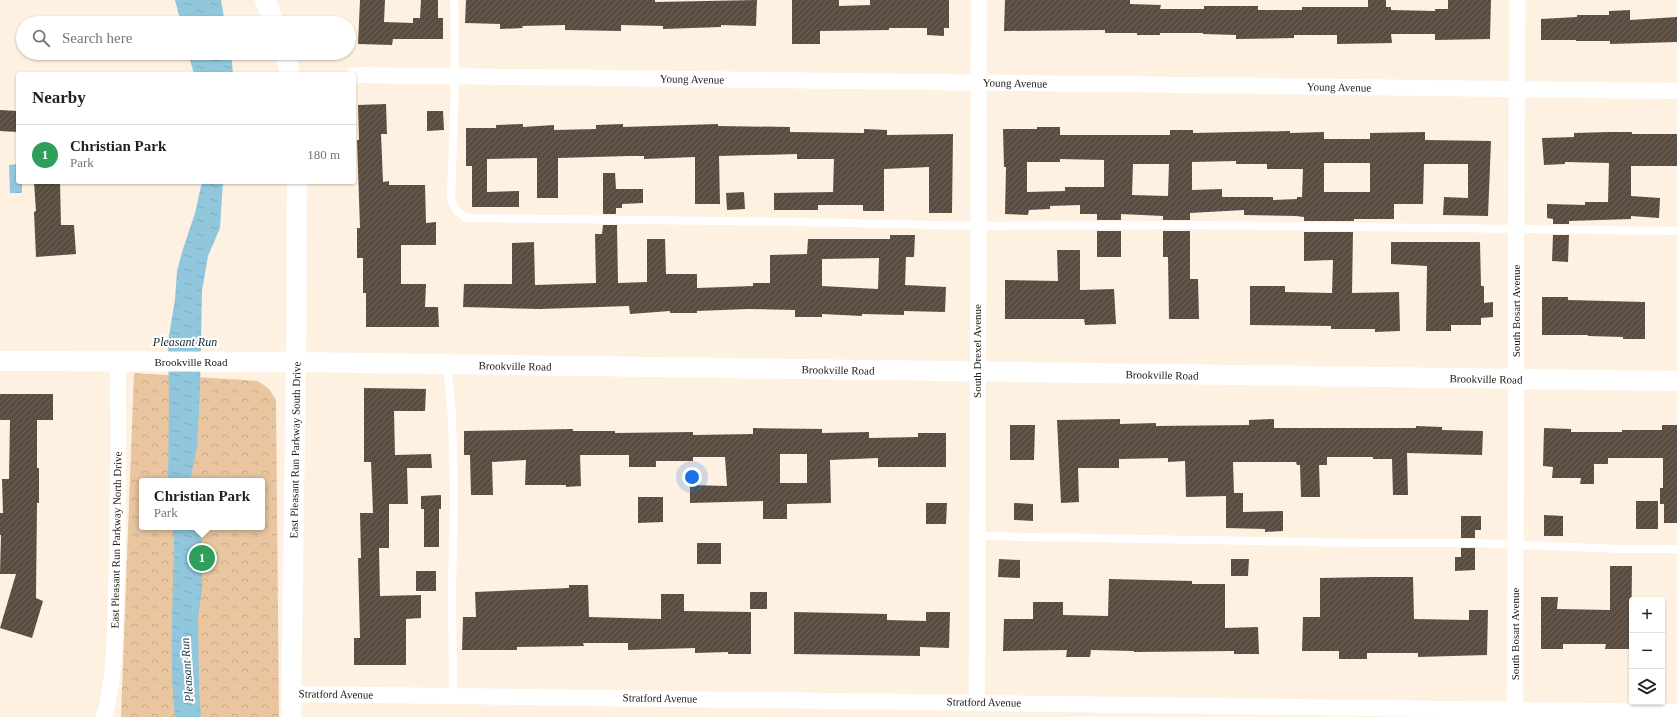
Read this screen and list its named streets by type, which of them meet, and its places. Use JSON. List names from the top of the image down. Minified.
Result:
{"streets":{"street":["Young Avenue","South Bosart Avenue","South Drexel Avenue","Brookville Road","East Pleasant Run Parkway South Drive","East Pleasant Run Parkway North Drive","Stratford Avenue"]},"crossings":[["Young Avenue","South Bosart Avenue"],["Young Avenue","South Drexel Avenue"],["South Bosart Avenue","Brookville Road"],["South Bosart Avenue","Stratford Avenue"],["South Drexel Avenue","Brookville Road"],["South Drexel Avenue","Stratford Avenue"],["Brookville Road","East Pleasant Run Parkway South Drive"],["Brookville Road","East Pleasant Run Parkway North Drive"],["East Pleasant Run Parkway South Drive","Stratford Avenue"]],"water":["Pleasant Run"],"page":{"search":"Search here","heading":"Nearby","list":[{"mark":"1","name":"Christian Park","note":"Park","value":"180 m"}],"popup":["Christian Park","Park"],"pins":"1","map_buttons":["+","−"]}}
